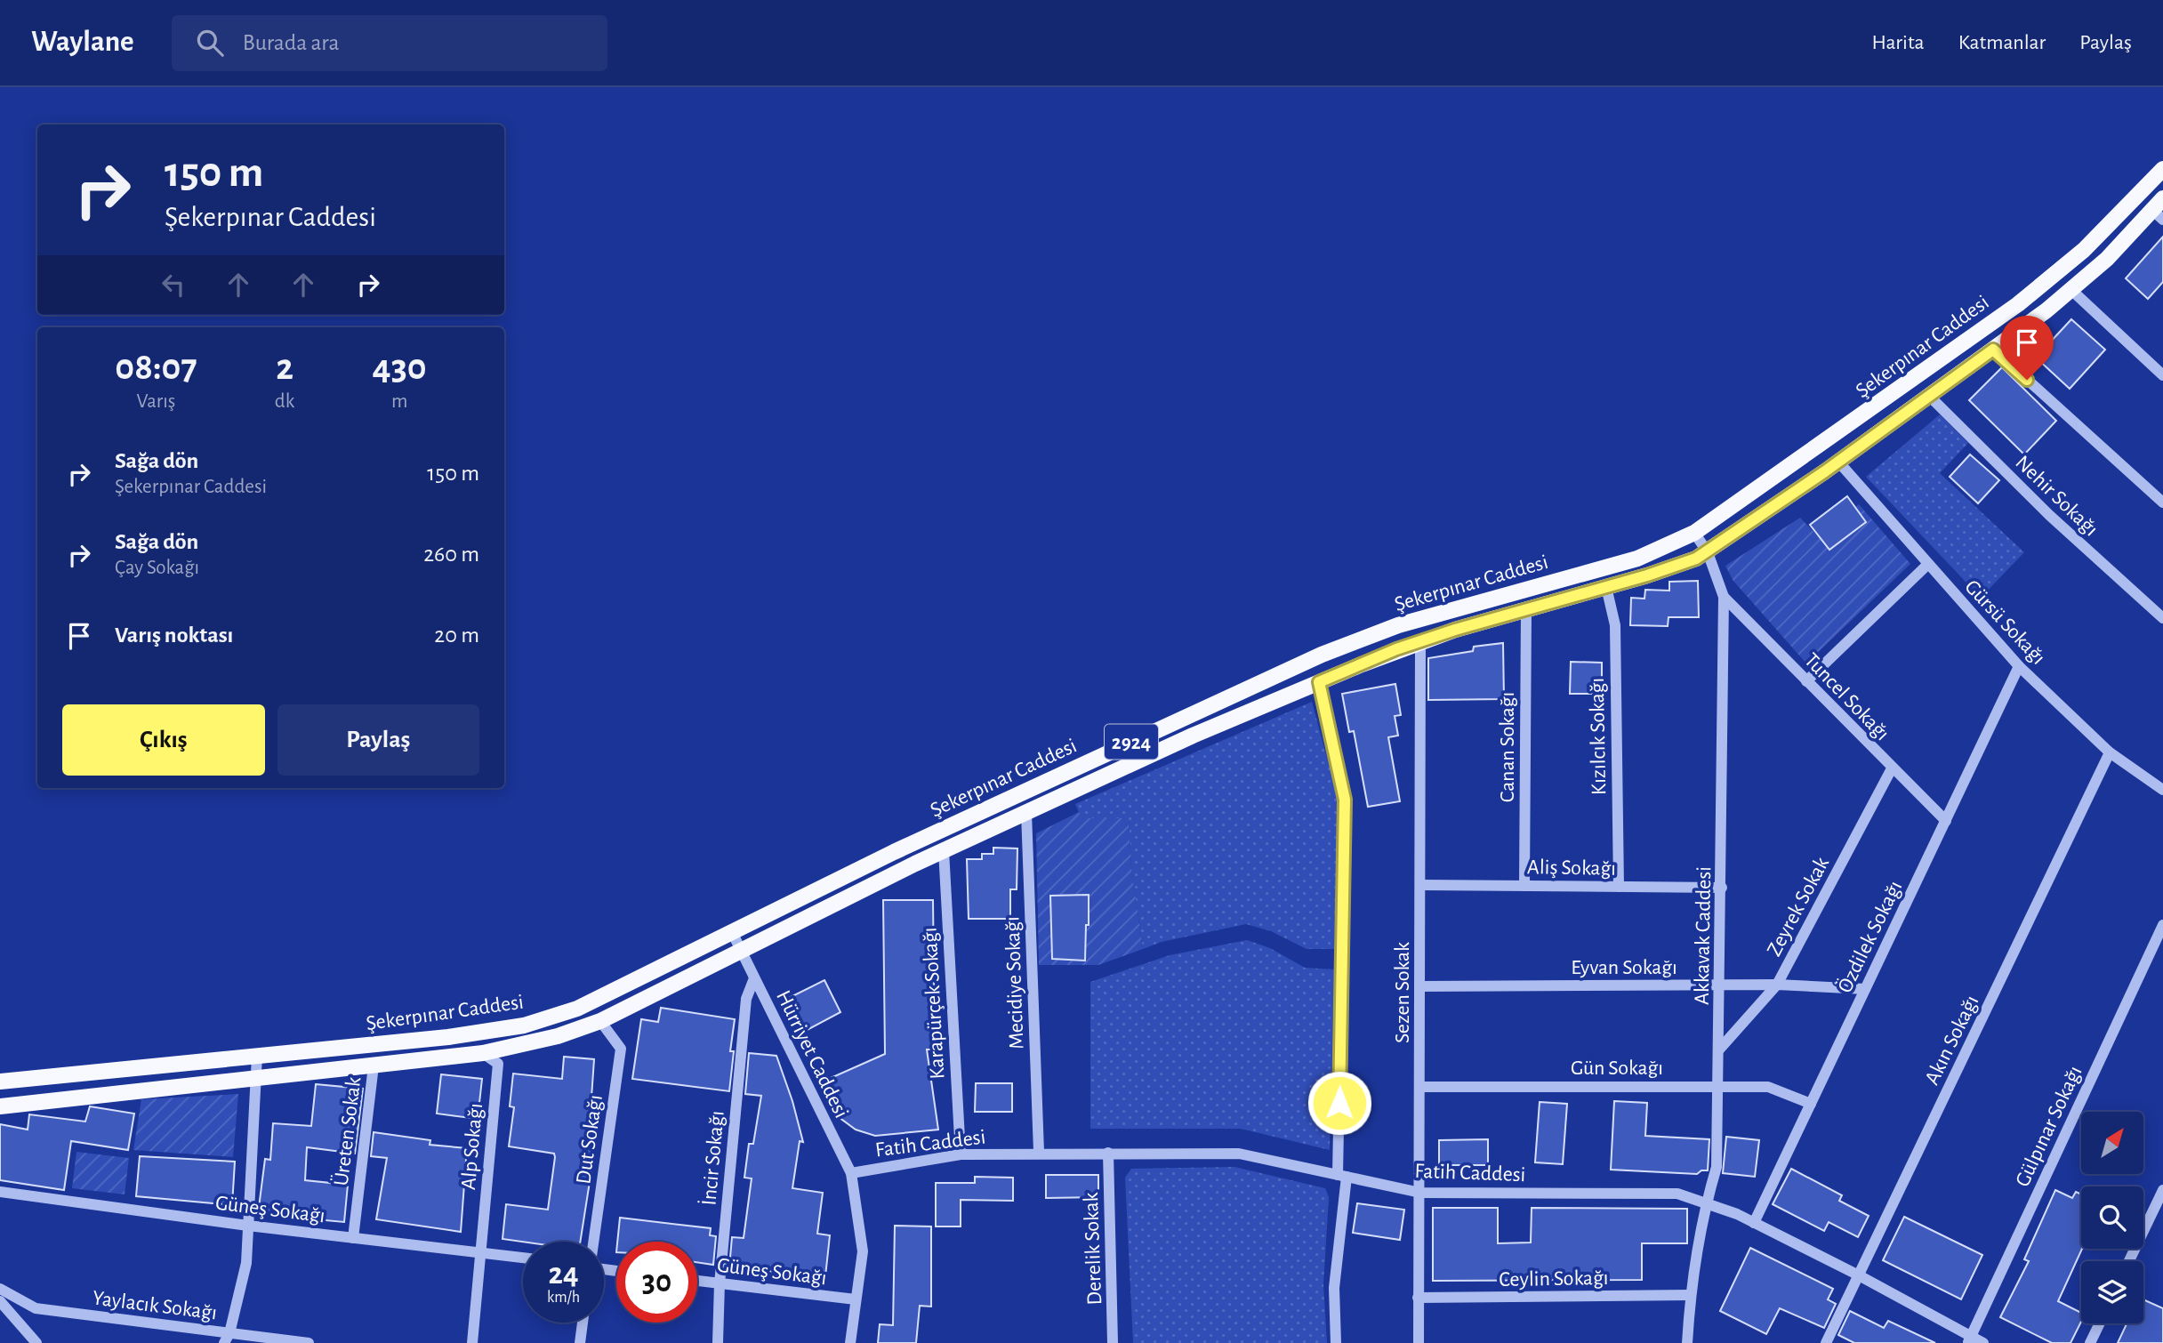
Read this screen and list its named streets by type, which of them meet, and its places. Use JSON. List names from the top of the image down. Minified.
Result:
{"streets":{"main road":["Şekerpınar Caddesi","2924"],"street":["Nehir Sokağı","Gürsü Sokağı","Tuncel Sokağı","Kızılcık Sokağı","Canan Sokağı","Aliş Sokağı","Zeyrek Sokak","Akkavak Caddesi","Özdilek Sokağı","Eyvan Sokağı","Mecidiye Sokağı","Sezen Sokak","Karapürçek Sokağı","Akın Sokağı","Hürriyet Caddesi","Gün Sokağı","Gülpınar Sokağı","Üreten Sokak","Dut Sokağı","Fatih Caddesi","Alp Sokağı","İncir Sokağı","Güneş Sokağı","Derelik Sokak","Ceylin Sokağı","Yaylacık Sokağı"]},"crossings":[["Şekerpınar Caddesi","Nehir Sokağı"],["Şekerpınar Caddesi","Gürsü Sokağı"],["Şekerpınar Caddesi","Kızılcık Sokağı"],["Şekerpınar Caddesi","Canan Sokağı"],["Şekerpınar Caddesi","Akkavak Caddesi"],["Şekerpınar Caddesi","Mecidiye Sokağı"],["Şekerpınar Caddesi","Sezen Sokak"],["Şekerpınar Caddesi","Karapürçek Sokağı"],["Şekerpınar Caddesi","Hürriyet Caddesi"],["Şekerpınar Caddesi","Üreten Sokak"],["Şekerpınar Caddesi","Dut Sokağı"],["Şekerpınar Caddesi","Alp Sokağı"],["Gürsü Sokağı","Özdilek Sokağı"],["Gürsü Sokağı","Akın Sokağı"],["Tuncel Sokağı","Zeyrek Sokak"],["Tuncel Sokağı","Akkavak Caddesi"],["Tuncel Sokağı","Özdilek Sokağı"],["Kızılcık Sokağı","Aliş Sokağı"],["Canan Sokağı","Aliş Sokağı"],["Aliş Sokağı","Akkavak Caddesi"],["Aliş Sokağı","Sezen Sokak"],["Zeyrek Sokak","Akkavak Caddesi"],["Zeyrek Sokak","Eyvan Sokağı"],["Akkavak Caddesi","Eyvan Sokağı"],["Akkavak Caddesi","Gün Sokağı"],["Akkavak Caddesi","Fatih Caddesi"],["Akkavak Caddesi","Ceylin Sokağı"],["Özdilek Sokağı","Eyvan Sokağı"],["Özdilek Sokağı","Gün Sokağı"],["Özdilek Sokağı","Fatih Caddesi"],["Eyvan Sokağı","Sezen Sokak"],["Mecidiye Sokağı","Fatih Caddesi"],["Sezen Sokak","Gün Sokağı"],["Sezen Sokak","Fatih Caddesi"],["Sezen Sokak","Ceylin Sokağı"],["Karapürçek Sokağı","Fatih Caddesi"],["Akın Sokağı","Fatih Caddesi"],["Hürriyet Caddesi","Fatih Caddesi"],["Hürriyet Caddesi","İncir Sokağı"],["Hürriyet Caddesi","Güneş Sokağı"],["Gülpınar Sokağı","Fatih Caddesi"],["Üreten Sokak","Güneş Sokağı"],["Fatih Caddesi","Derelik Sokak"],["Alp Sokağı","Güneş Sokağı"],["İncir Sokağı","Güneş Sokağı"]],"north":"top right","page":{"header":"Waylane","search":"Burada ara","nav":["Harita","Katmanlar","Paylaş"],"turn":["150 m","Şekerpınar Caddesi"],"eta":["08:07","Varış","2","dk","430","m"],"list":[{"name":"Sağa dön","note":"Şekerpınar Caddesi","value":"150 m"},{"name":"Sağa dön","note":"Çay Sokağı","value":"260 m"},{"name":"Varış noktası","value":"20 m"}],"buttons":["Çıkış","Paylaş"],"speed":"24 km/h","limit":"30"}}
